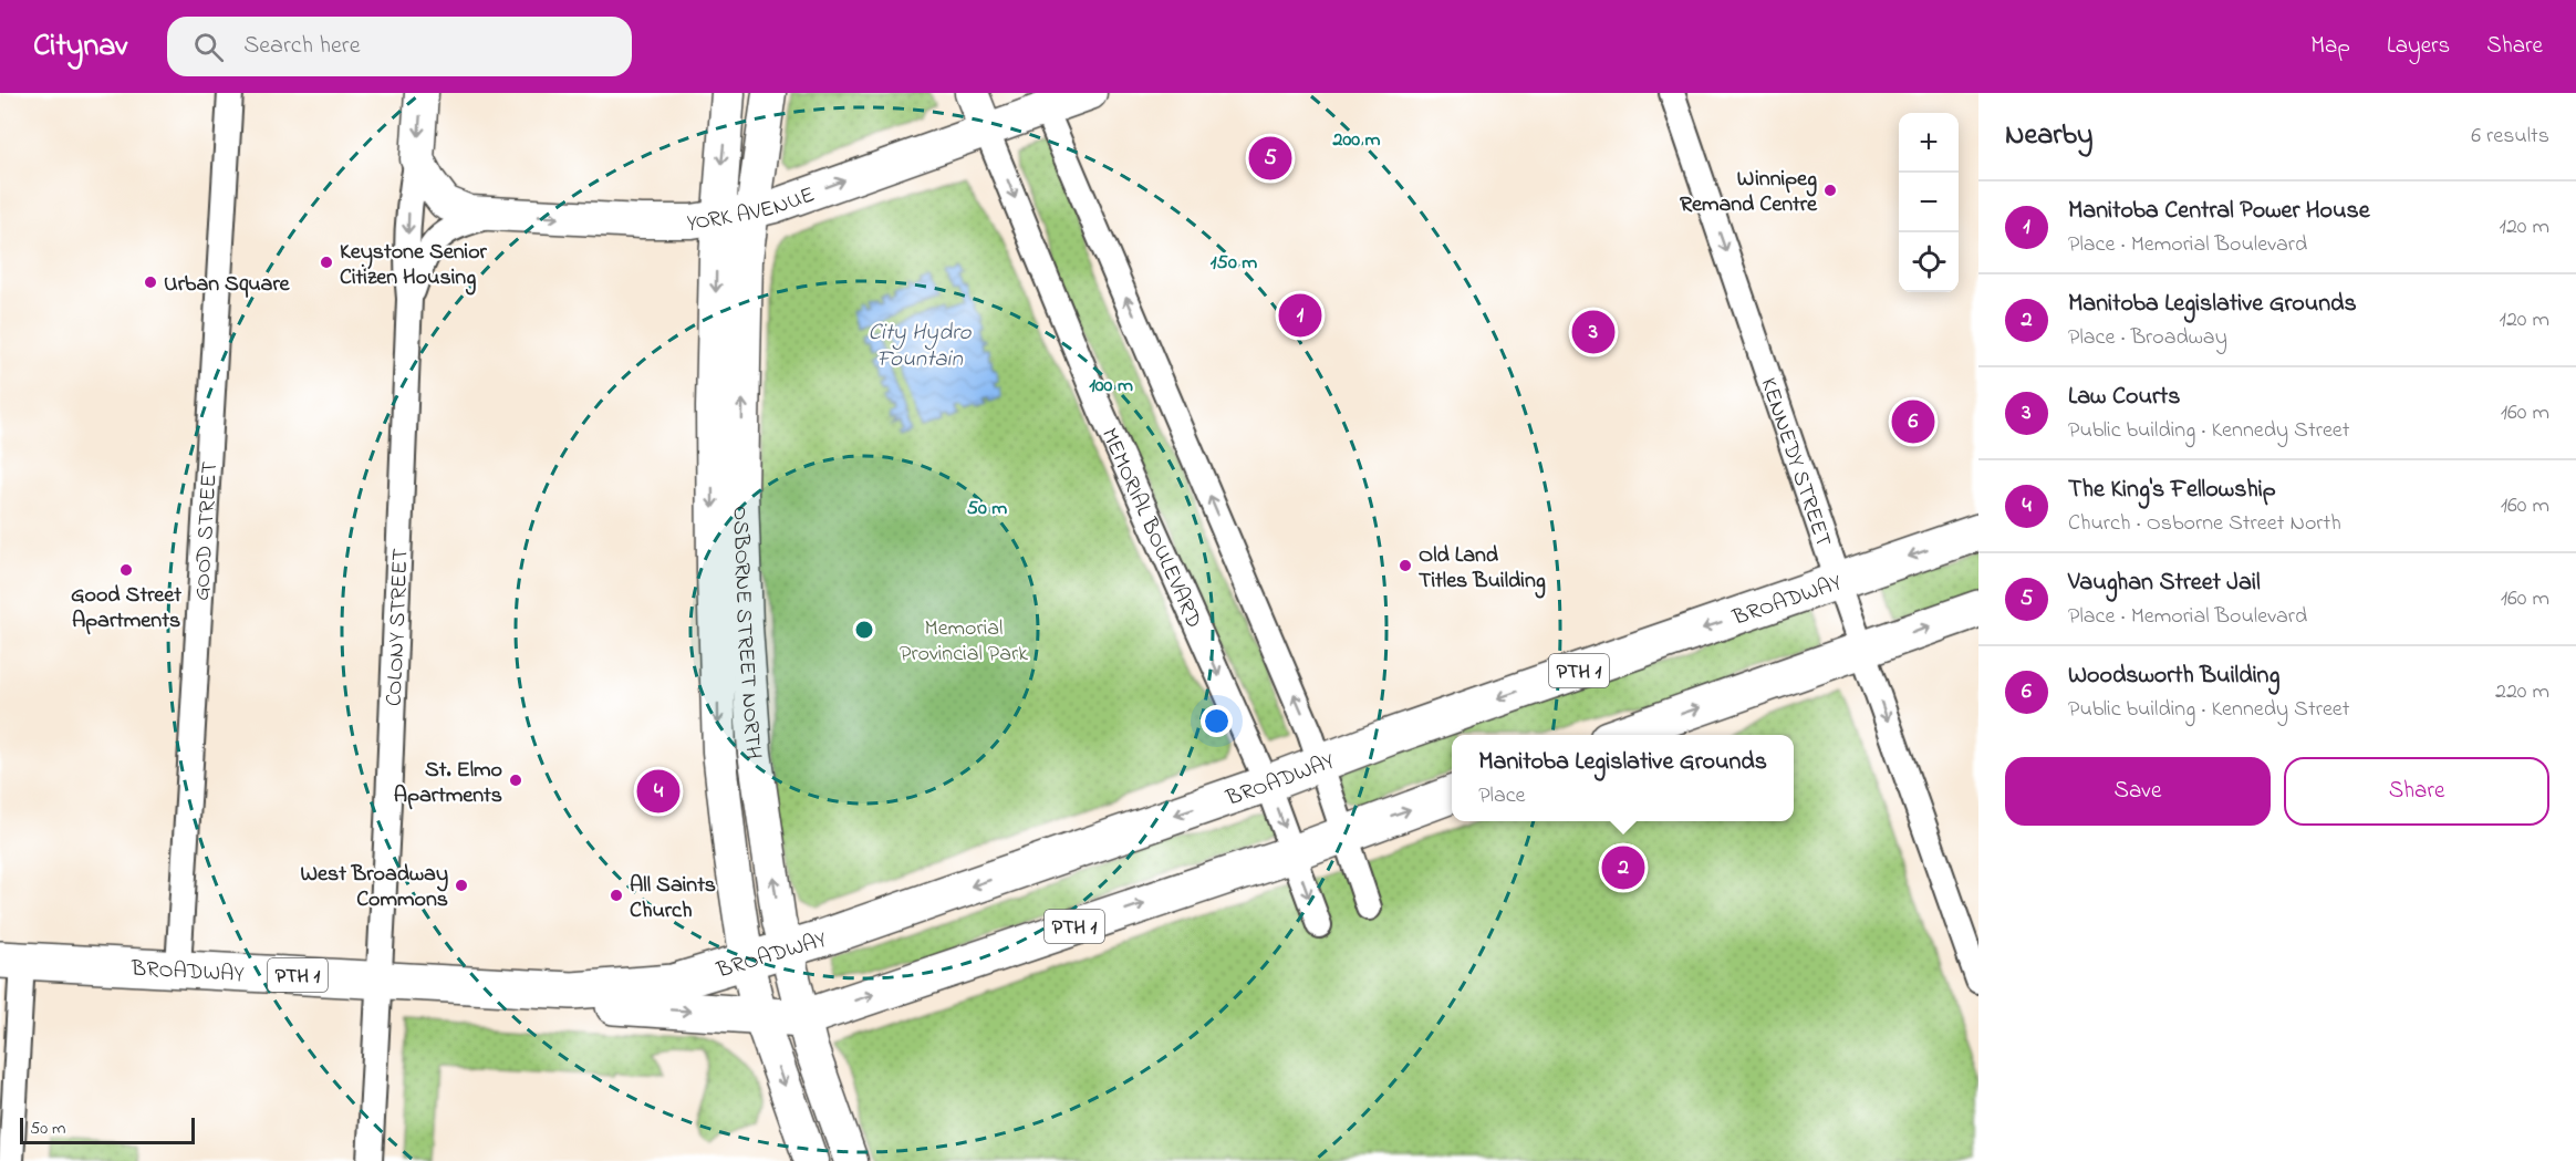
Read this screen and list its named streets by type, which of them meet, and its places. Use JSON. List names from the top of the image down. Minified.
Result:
{"streets":{"highway":["BROADWAY","PTH 1"],"main road":["YORK AVENUE","MEMORIAL BOULEVARD","COLONY STREET","OSBORNE STREET NORTH"],"street":["KENNEDY STREET","GOOD STREET"]},"crossings":[["YORK AVENUE","MEMORIAL BOULEVARD"],["YORK AVENUE","COLONY STREET"],["YORK AVENUE","OSBORNE STREET NORTH"],["KENNEDY STREET","BROADWAY"],["MEMORIAL BOULEVARD","BROADWAY"],["GOOD STREET","BROADWAY"],["BROADWAY","COLONY STREET"],["BROADWAY","OSBORNE STREET NORTH"]],"one_way":["YORK AVENUE","KENNEDY STREET","MEMORIAL BOULEVARD"],"water":["City Hydro Fountain"],"parks":["Memorial Provincial Park"],"places":["Winnipeg Remand Centre","Keystone Senior Citizen Housing","Urban Square","Old Land Titles Building","Good Street Apartments","St. Elmo Apartments","West Broadway Commons","All Saints Church"],"scale_bar":"50 m","page":{"header":"Citynav","search":"Search here","nav":["Map","Layers","Share"],"heading":["Nearby","6 results"],"map_buttons":["+","−"],"pins":["5","1","3","6","4","2"],"list":[{"mark":"1","name":"Manitoba Central Power House","note":"Place · Memorial Boulevard","value":"120 m"},{"mark":"2","name":"Manitoba Legislative Grounds","note":"Place · Broadway","value":"120 m"},{"mark":"3","name":"Law Courts","note":"Public building · Kennedy Street","value":"160 m"},{"mark":"4","name":"The King's Fellowship","note":"Church · Osborne Street North","value":"160 m"},{"mark":"5","name":"Vaughan Street Jail","note":"Place · Memorial Boulevard","value":"160 m"},{"mark":"6","name":"Woodsworth Building","note":"Public building · Kennedy Street","value":"220 m"}],"popup":["Manitoba Legislative Grounds","Place"],"buttons":["Save","Share"],"scale":"50 m"},"rings":["200 m","150 m","100 m","50 m"]}
